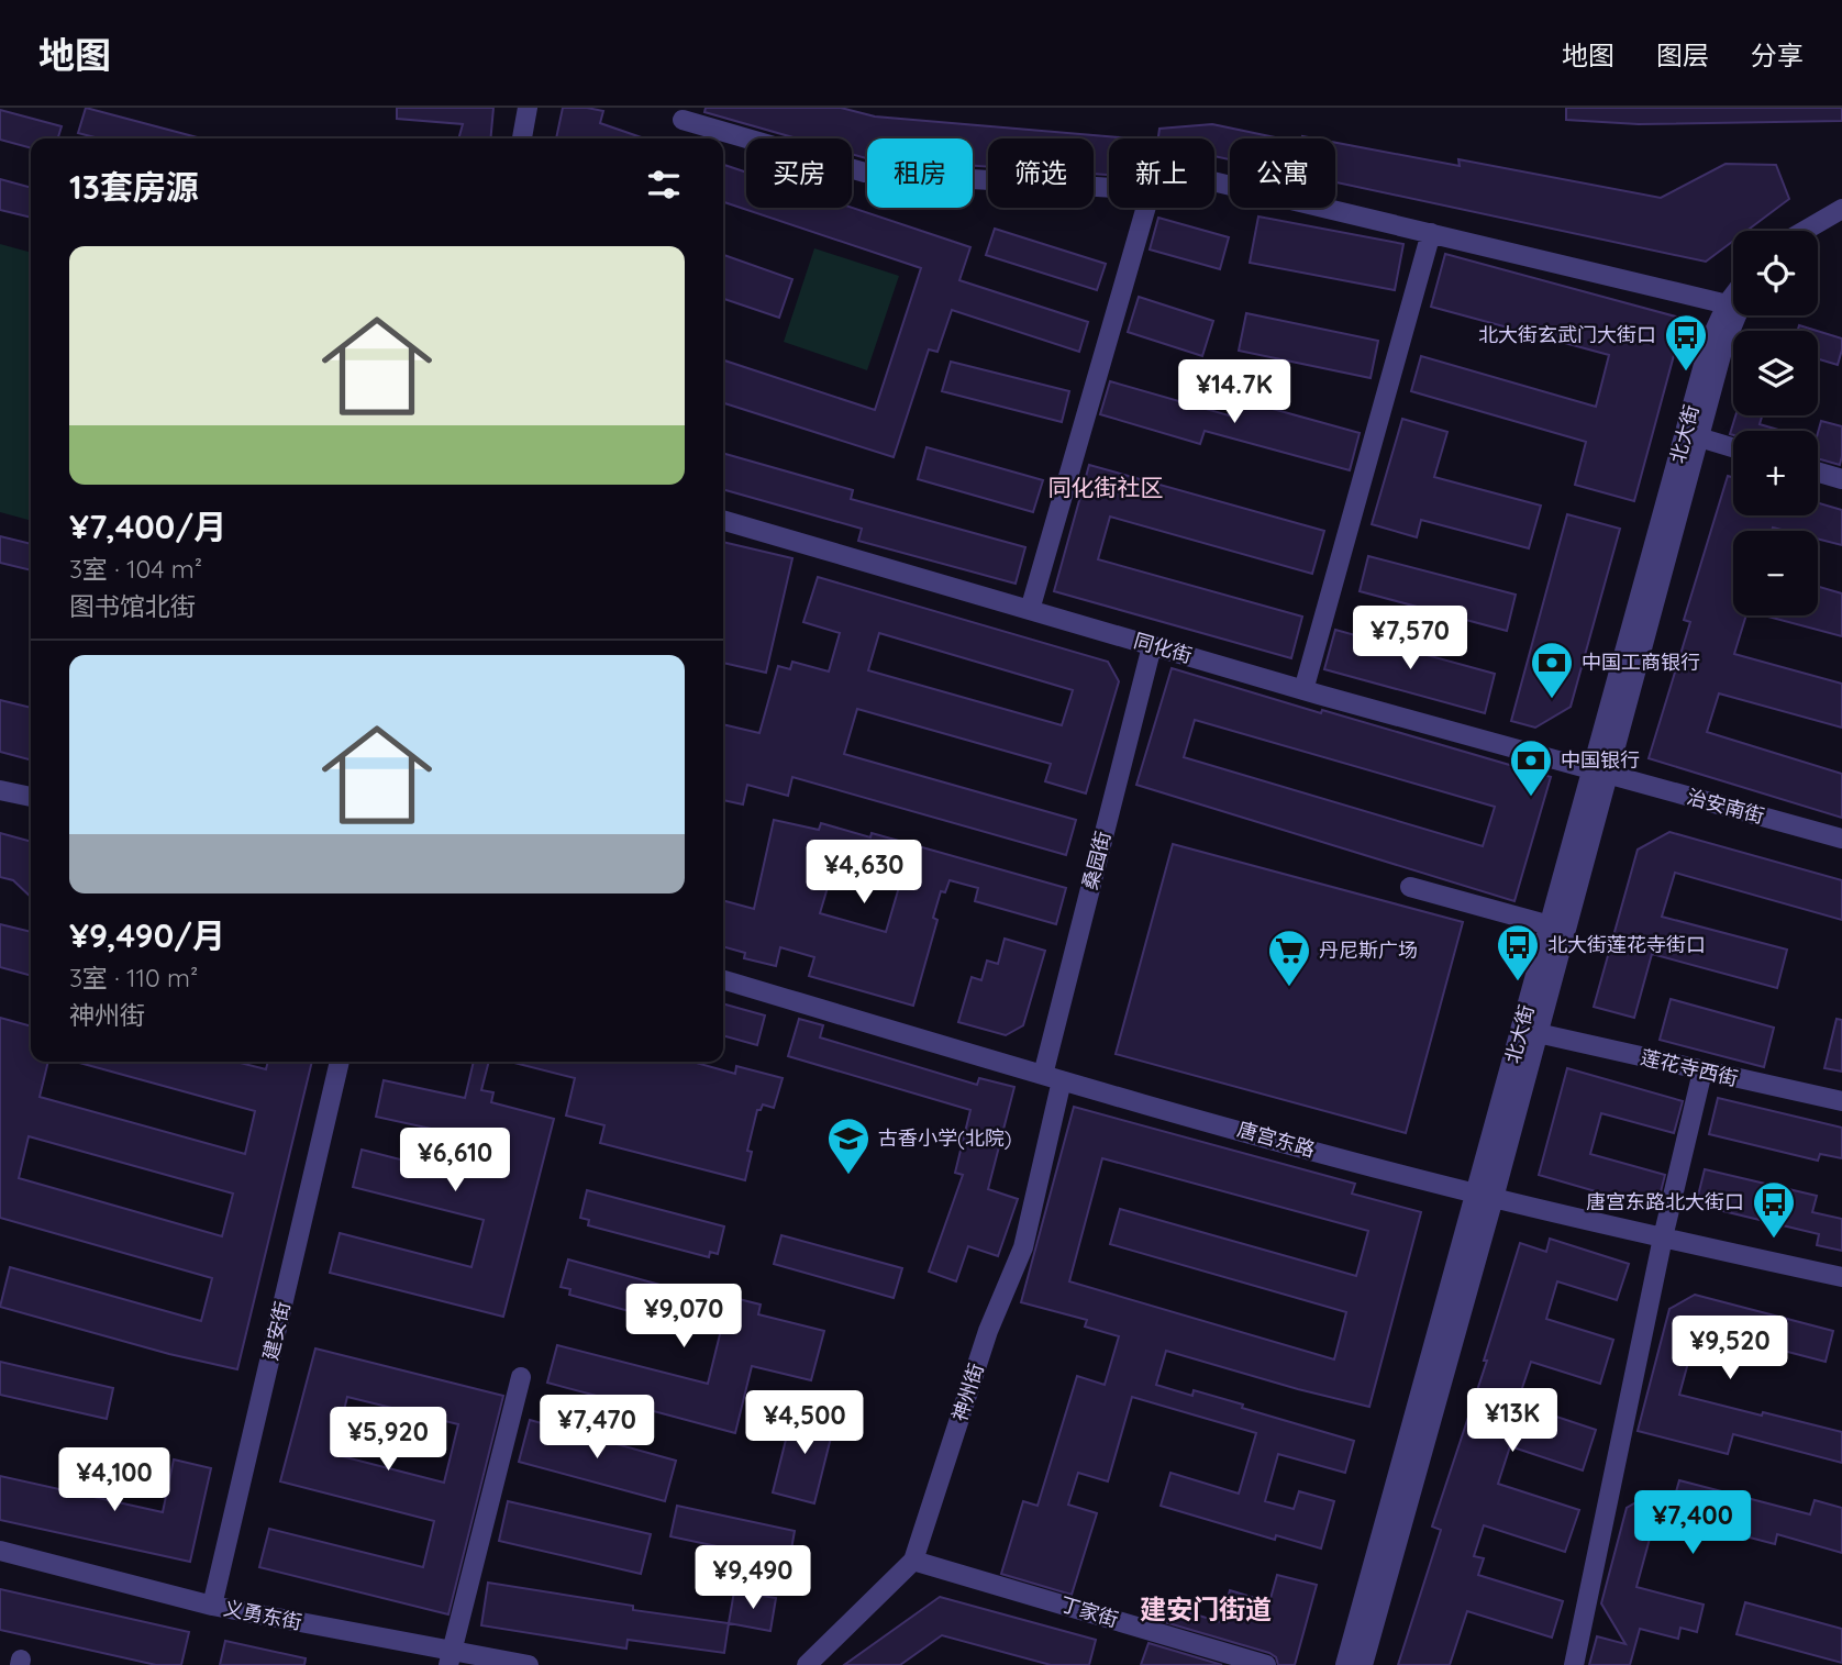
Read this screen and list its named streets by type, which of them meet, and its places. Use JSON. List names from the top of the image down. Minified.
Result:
{"streets":{"street":["北大街","同化街","治安南街","桑园街","莲花寺西街","唐宫东路","建安街","神州街","丁家街","义勇东街"]},"crossings":[["北大街","同化街"],["北大街","治安南街"],["北大街","莲花寺西街"],["北大街","唐宫东路"],["同化街","治安南街"],["同化街","桑园街"],["桑园街","唐宫东路"],["唐宫东路","神州街"],["建安街","义勇东街"],["神州街","丁家街"]],"districts":["同化街社区","建安门街道"],"places":{"bus stop":["北大街玄武门大街口","北大街莲花寺街口","唐宫东路北大街口"],"bank":["中国工商银行","中国银行"],"supermarket":["丹尼斯广场"],"school or university":["古香小学(北院)"]},"page":{"header":"地图","nav":["地图","图层","分享"],"chip":["买房","租房","筛选","新上","公寓"],"heading":"13套房源","map_buttons":["+","−"],"list":[{"name":"¥7,400/月","note":"3室 · 104 m² · 图书馆北街"},{"name":"¥9,490/月","note":"3室 · 110 m² · 神州街"}],"price":["¥14.7K","¥7,570","¥4,630","¥6,610","¥9,070","¥9,520","¥13K","¥4,500","¥7,470","¥5,920","¥4,100","¥7,400","¥9,490"]}}
